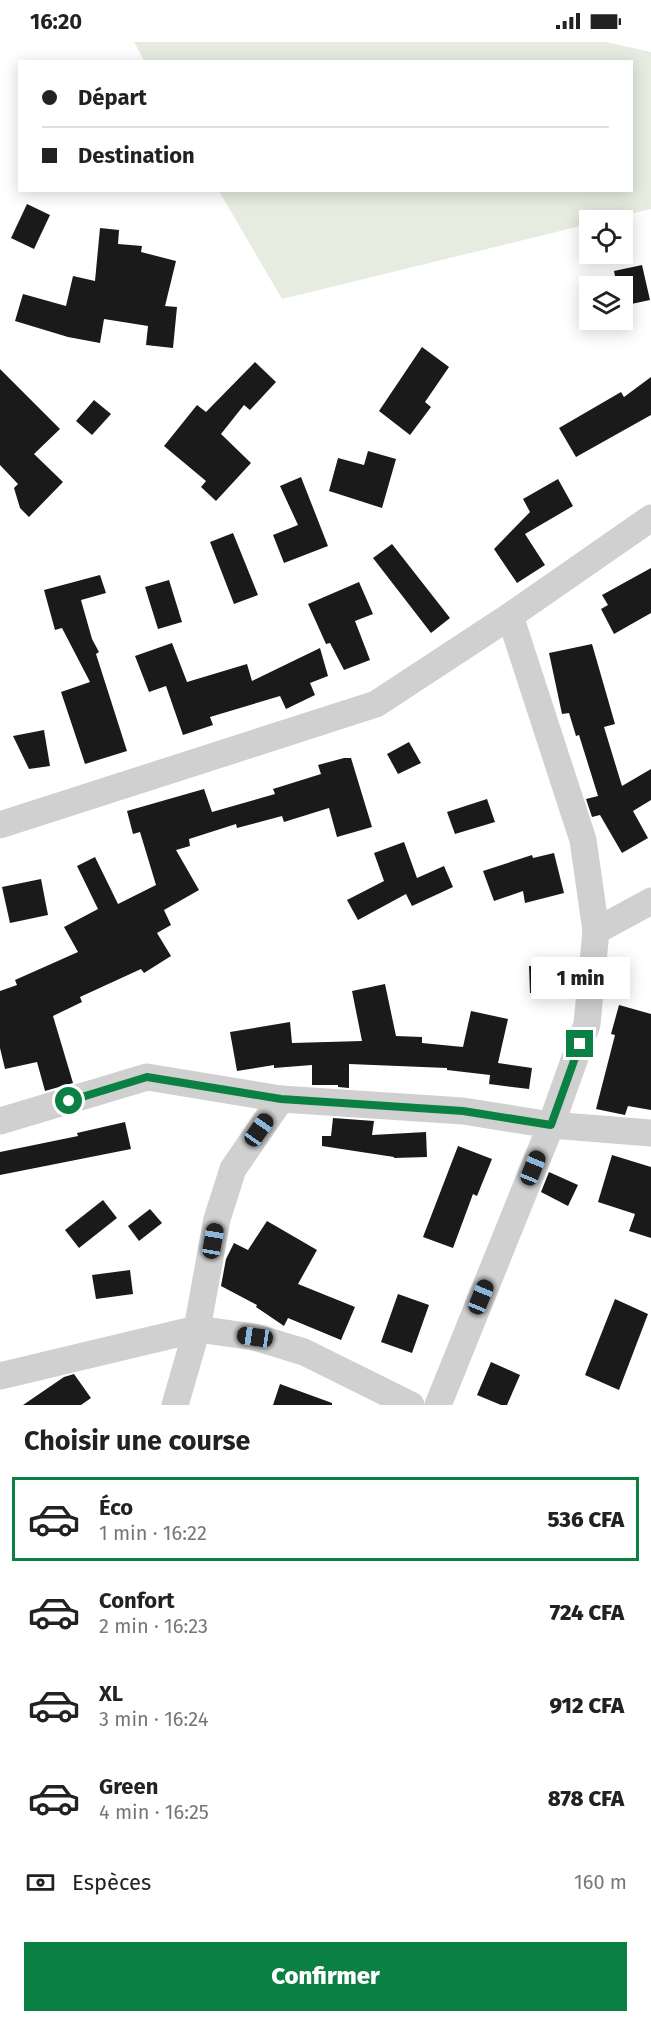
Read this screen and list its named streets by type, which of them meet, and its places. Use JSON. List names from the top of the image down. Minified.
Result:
{"page":{"status":"16:20","banner":["Départ","Destination"],"bubble":"1 min","heading":"Choisir une course","list":[{"name":"Éco","note":"1 min · 16:22","value":"536 CFA"},{"name":"Confort","note":"2 min · 16:23","value":"724 CFA"},{"name":"XL","note":"3 min · 16:24","value":"912 CFA"},{"name":"Green","note":"4 min · 16:25","value":"878 CFA"}],"pay":["Espèces","160 m"],"buttons":"Confirmer"}}
